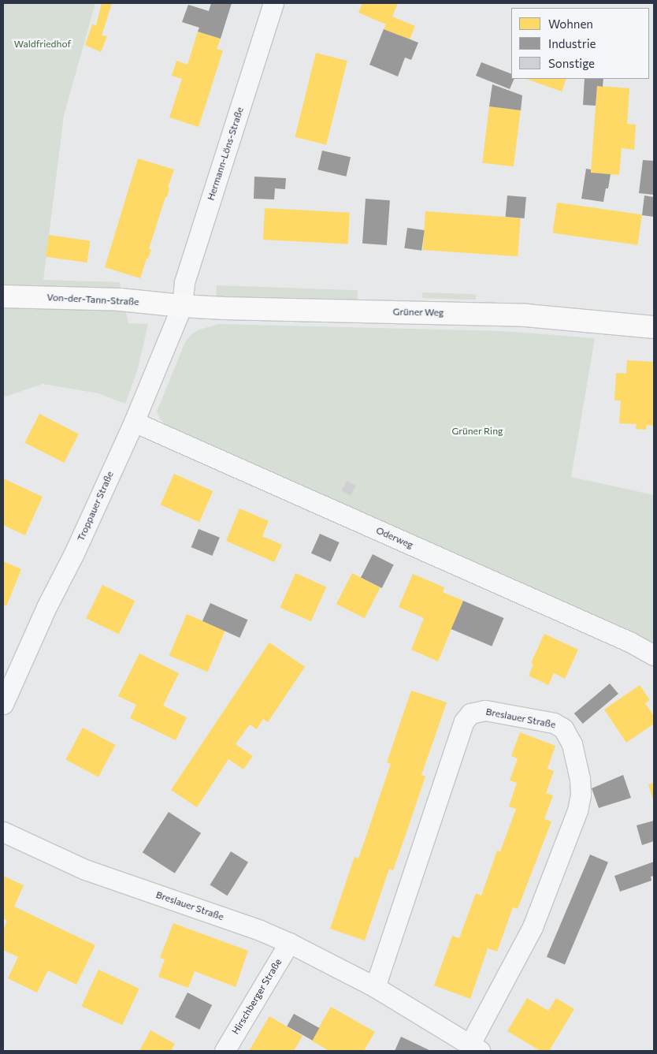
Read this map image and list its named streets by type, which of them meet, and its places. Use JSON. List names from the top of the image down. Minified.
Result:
{"streets":{"street":["Hermann-Löns-Straße","Von-der-Tann-Straße","Grüner Weg","Troppauer Straße","Oderweg","Breslauer Straße","Hirschberger Straße"]},"crossings":[["Hermann-Löns-Straße","Von-der-Tann-Straße"],["Hermann-Löns-Straße","Grüner Weg"],["Hermann-Löns-Straße","Troppauer Straße"],["Von-der-Tann-Straße","Grüner Weg"],["Von-der-Tann-Straße","Troppauer Straße"],["Grüner Weg","Troppauer Straße"],["Troppauer Straße","Oderweg"],["Breslauer Straße","Hirschberger Straße"]],"parks":["Waldfriedhof","Grüner Ring"],"legend":["Wohnen","Industrie","Sonstige"]}
